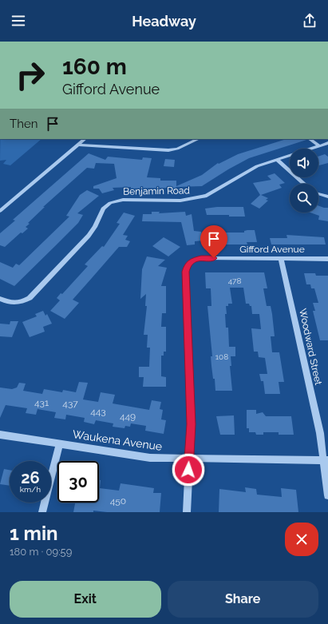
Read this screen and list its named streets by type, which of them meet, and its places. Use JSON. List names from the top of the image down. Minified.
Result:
{"streets":{"street":["Benjamin Road","Gifford Avenue","Woodward Street","Waukena Avenue"]},"crossings":[["Gifford Avenue","Woodward Street"],["Gifford Avenue","Waukena Avenue"],["Woodward Street","Waukena Avenue"]],"house_numbers":["478","108","431","437","443","449","450"],"page":{"header":"Headway","turn":["160 m","Gifford Avenue"],"then":"Then","speed":"26 km/h","limit":"30","heading":["1 min","180 m · 09:59"],"buttons":["Exit","Share"]}}
